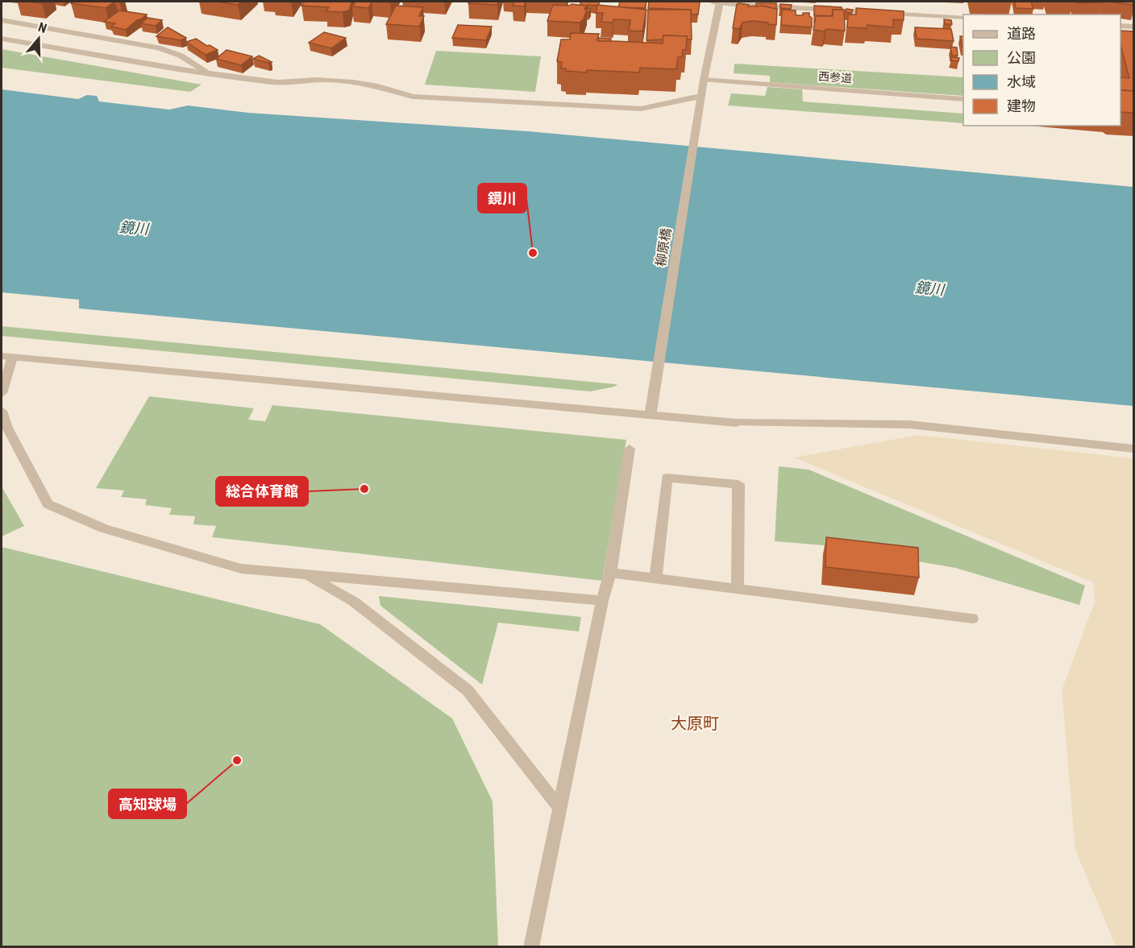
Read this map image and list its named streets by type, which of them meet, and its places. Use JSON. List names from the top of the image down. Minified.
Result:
{"streets":{"street":["西参道","柳原橋"]},"crossings":[["西参道","柳原橋"]],"districts":["大原町"],"water":["鏡川"],"places":["鏡川","総合体育館","高知球場"],"legend":["道路","公園","水域","建物"],"north":"top"}
